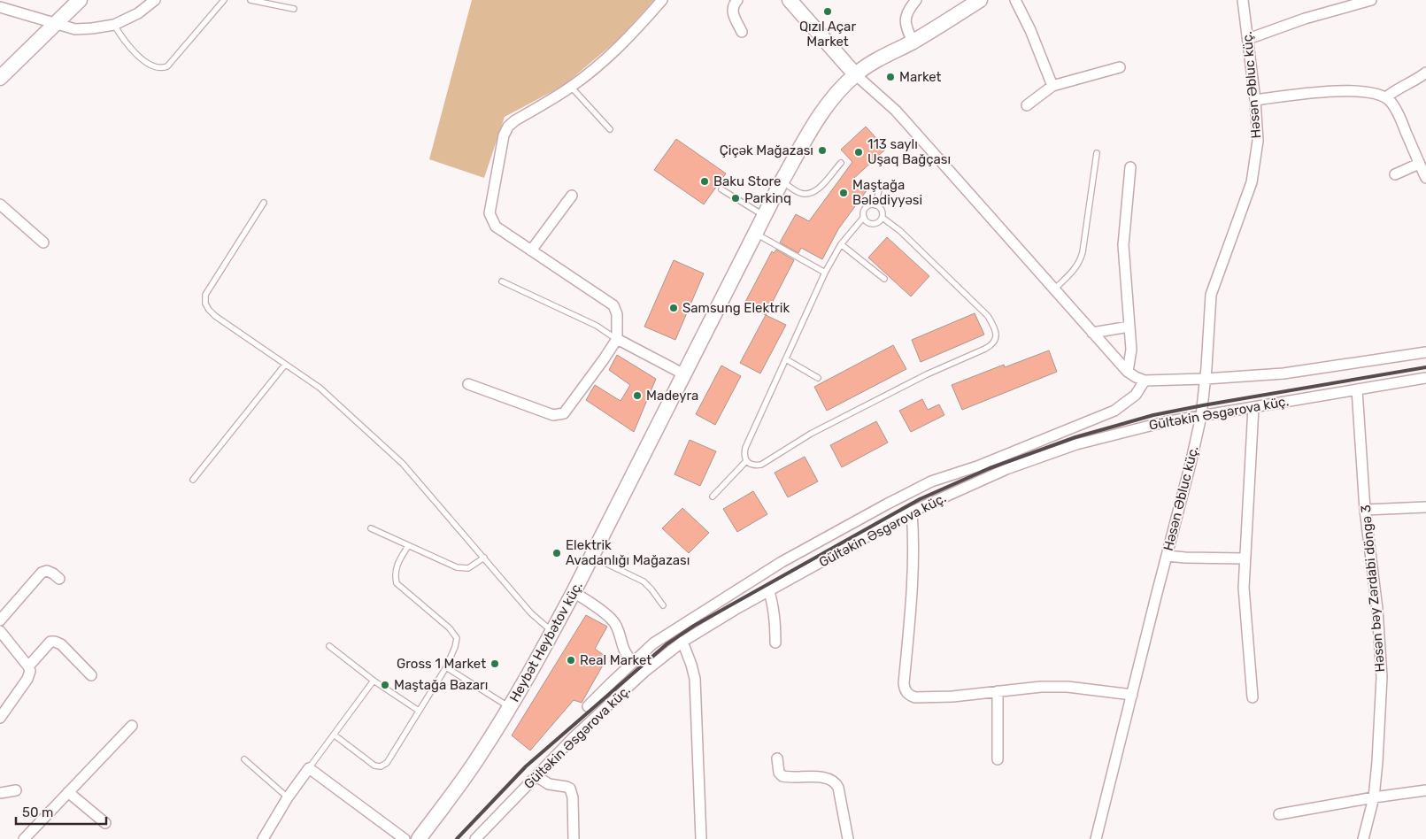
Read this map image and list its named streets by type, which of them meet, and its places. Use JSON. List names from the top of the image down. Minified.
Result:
{"streets":{"main road":["Heybət Heybətov küç."],"street":["Həsən Əbluc küç.","Gültəkin Əsgərova küç.","Həsən bəy Zərdabi döngə 3"]},"crossings":[["Həsən Əbluc küç.","Gültəkin Əsgərova küç."],["Gültəkin Əsgərova küç.","Həsən bəy Zərdabi döngə 3"]],"places":["Qızıl Açar Market","Market","Çiçək Mağazası","113 saylı Uşaq Bağçası","Baku Store","Maştağa Bələdiyyəsi","Parkinq","Samsung Elektrik","Madeyra","Elektrik Avadanlığı Mağazası","Real Market","Gross 1 Market","Maştağa Bazarı"],"scale_bar":"50 m"}
